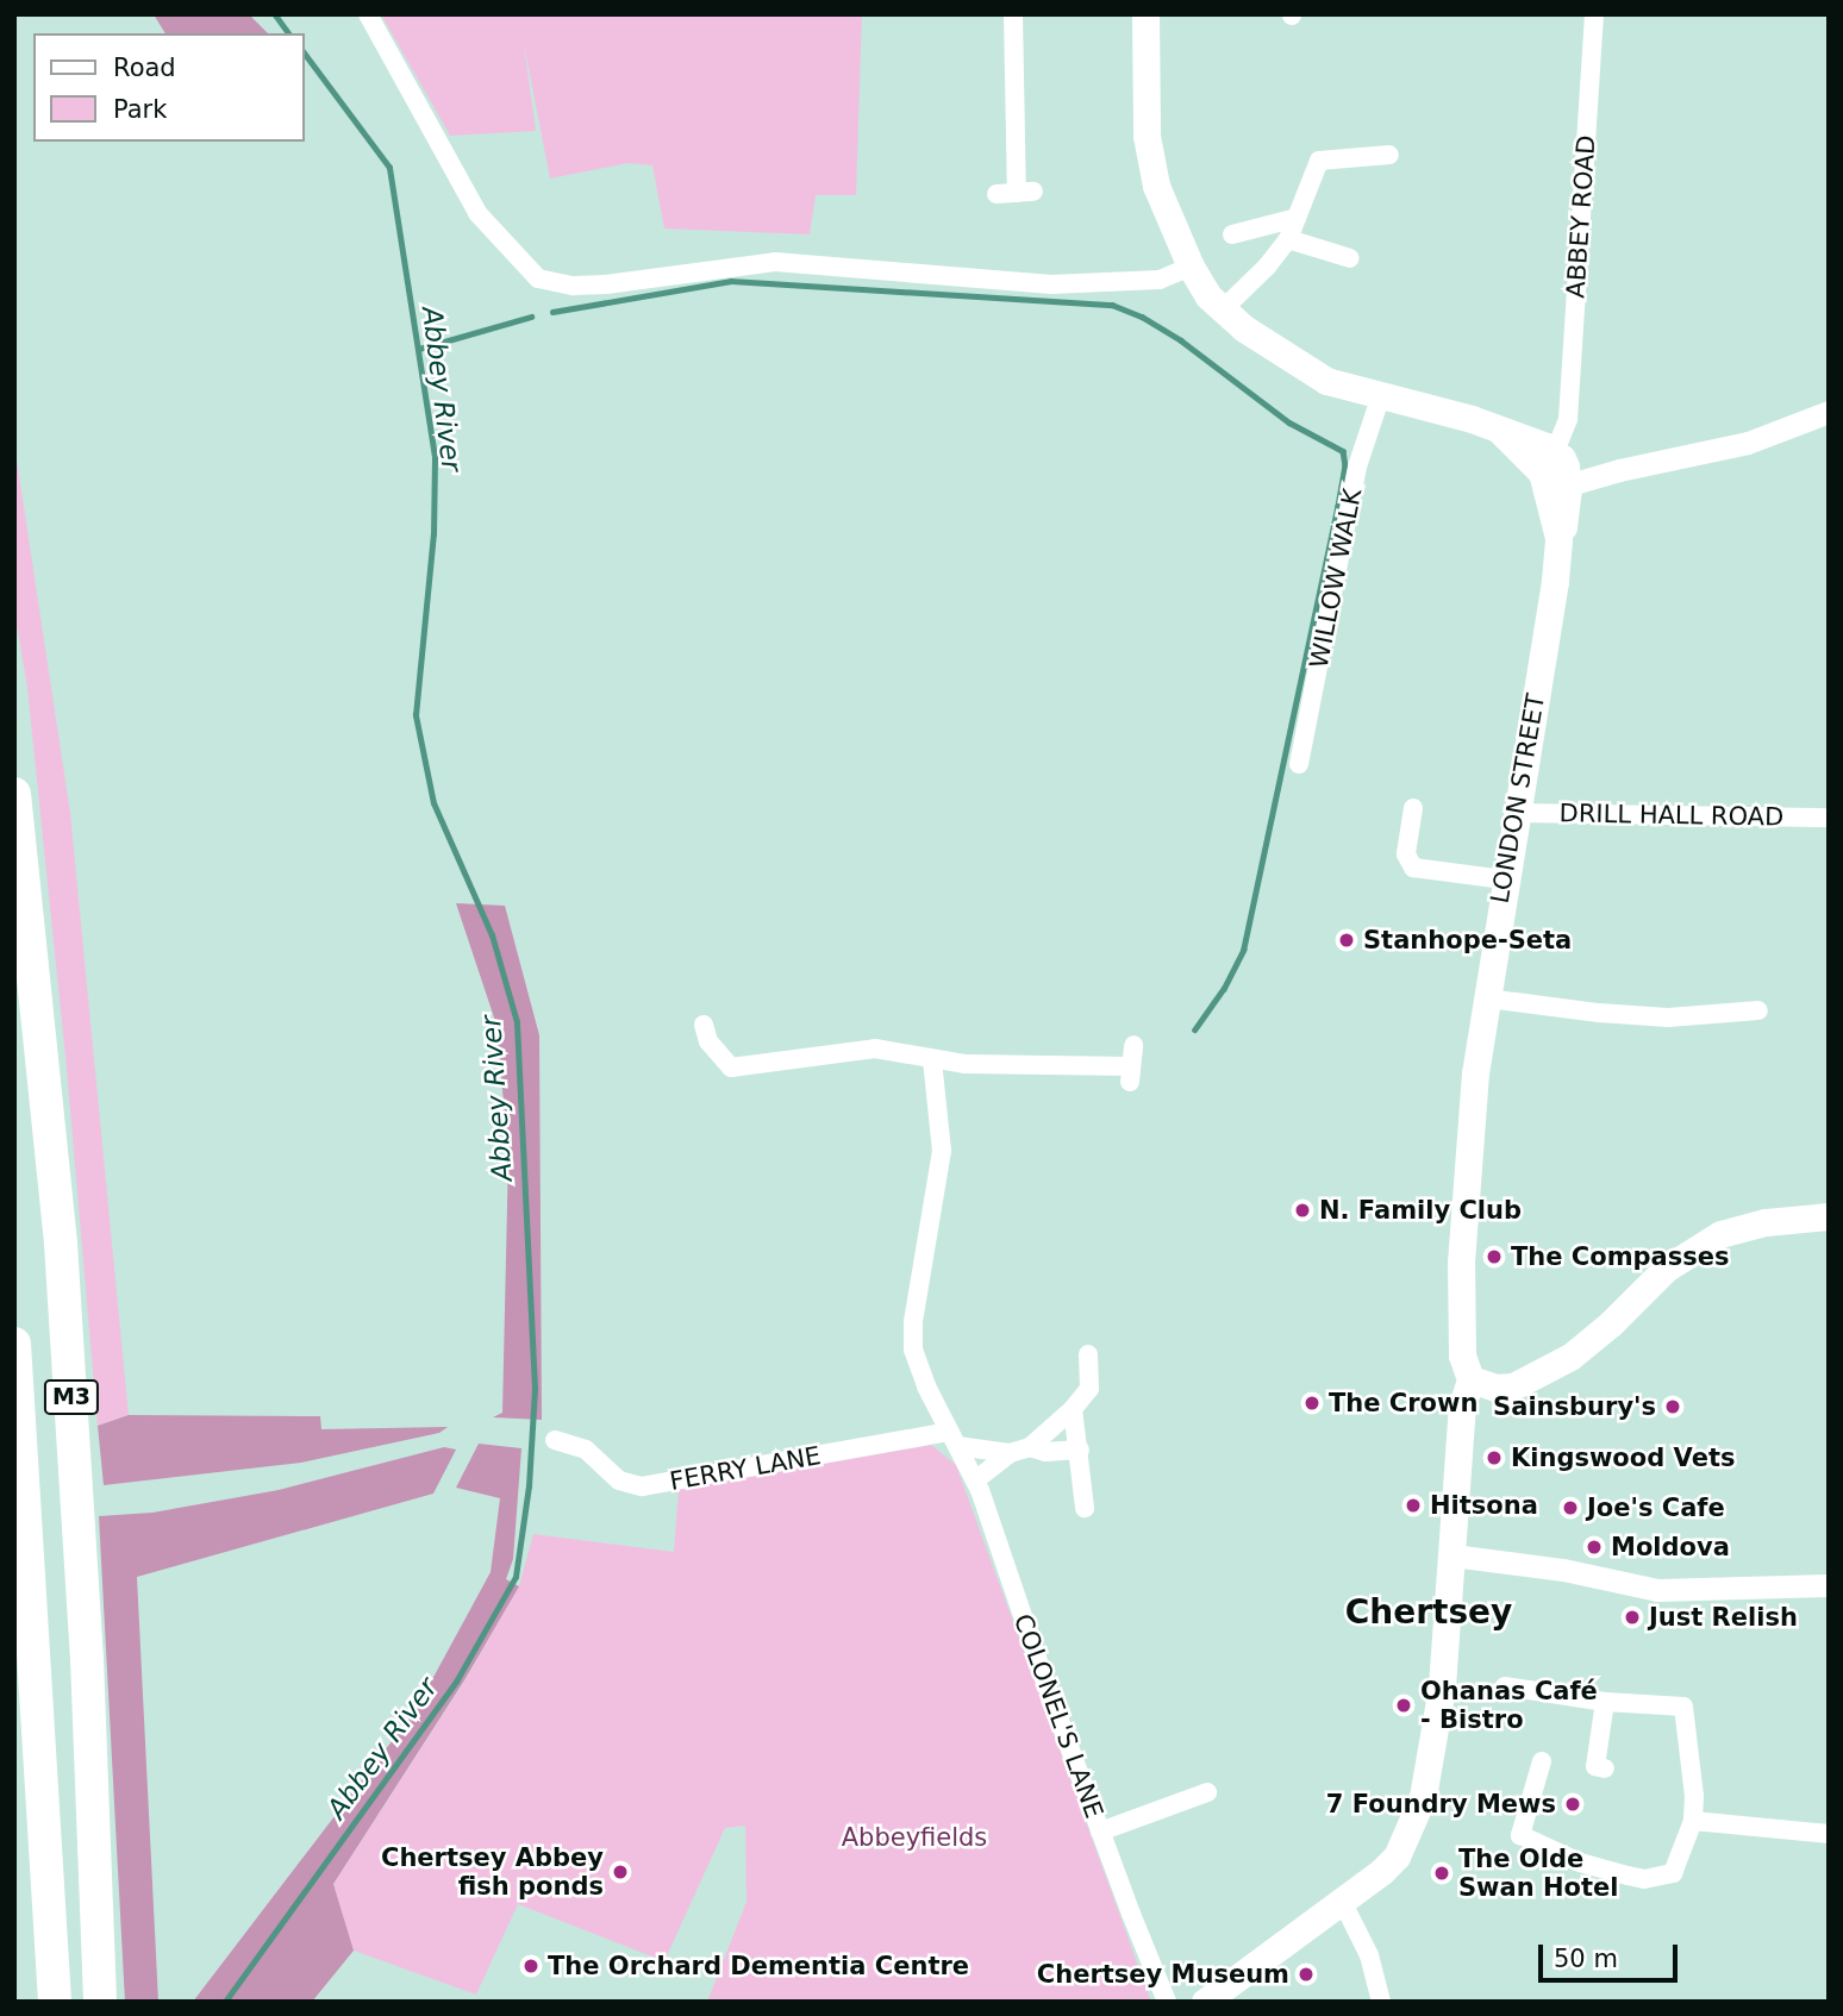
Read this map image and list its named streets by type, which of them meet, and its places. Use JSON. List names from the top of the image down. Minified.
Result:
{"streets":{"highway":["M3"],"main road":["LONDON STREET"],"street":["ABBEY ROAD","WILLOW WALK","DRILL HALL ROAD","FERRY LANE","COLONEL'S LANE"]},"crossings":[["ABBEY ROAD","LONDON STREET"],["LONDON STREET","DRILL HALL ROAD"],["FERRY LANE","COLONEL'S LANE"]],"districts":["Chertsey"],"water":["Abbey River"],"parks":["Abbeyfields"],"places":["Stanhope-Seta","N. Family Club","The Compasses","The Crown","Sainsbury's","Kingswood Vets","Hitsona","Joe's Cafe","Moldova","Just Relish","Ohanas Café - Bistro","7 Foundry Mews","Chertsey Abbey fish ponds","The Olde Swan Hotel","The Orchard Dementia Centre","Chertsey Museum"],"legend":["Road","Park"],"scale_bar":"50 m"}
